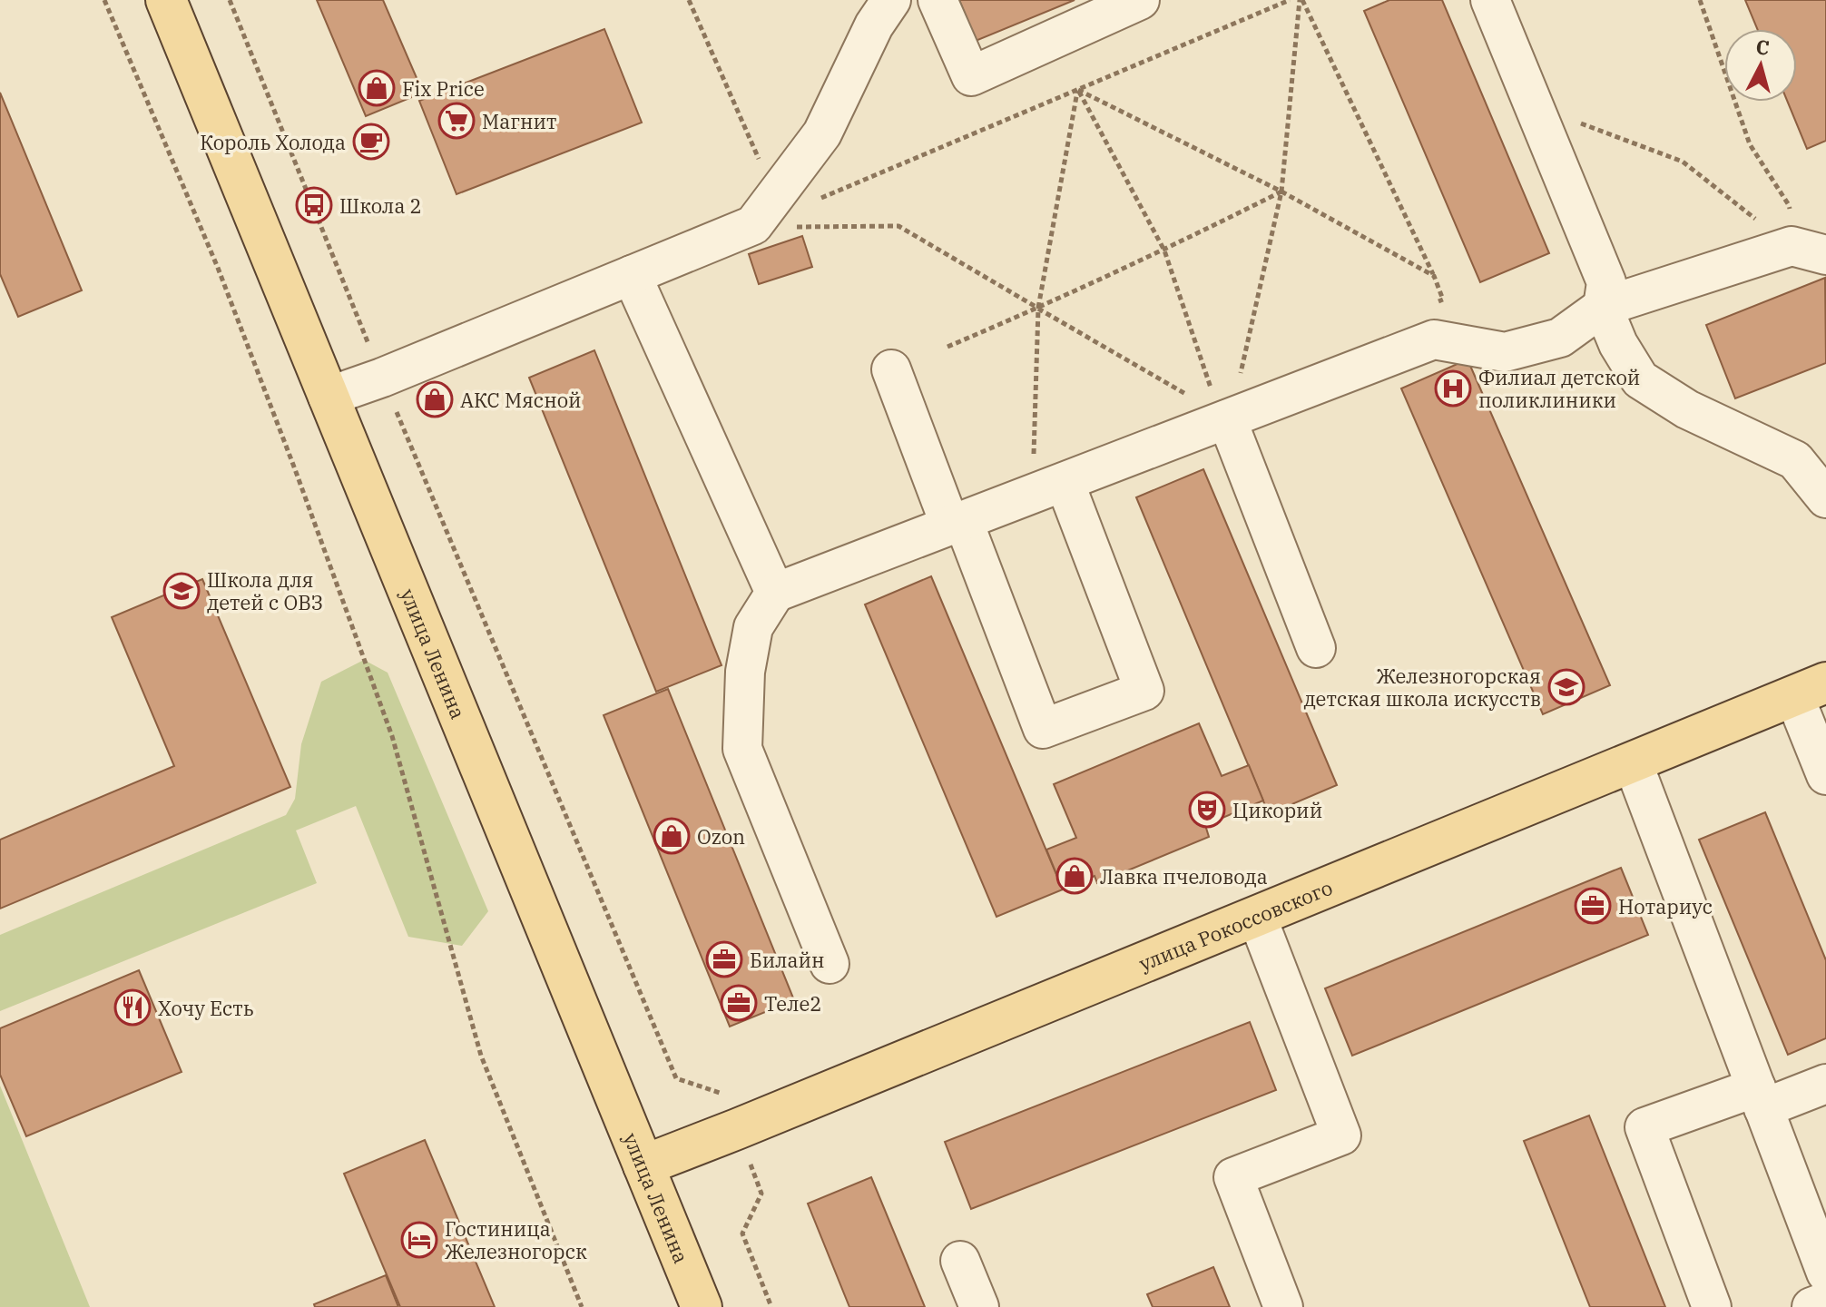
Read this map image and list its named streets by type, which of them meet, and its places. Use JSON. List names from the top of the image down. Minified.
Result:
{"streets":{"main road":["улица Ленина","улица Рокоссовского"]},"crossings":[["улица Ленина","улица Рокоссовского"]],"places":{"shop":["Fix Price","АКС Мясной","Ozon","Лавка пчеловода"],"supermarket":["Магнит"],"cafe":["Король Холода"],"bus stop":["Школа 2"],"hospital":["Филиал детской поликлиники"],"school or university":["Школа для детей с ОВЗ","Железногорская детская школа искусств"],"theatre":["Цикорий"],"office":["Нотариус","Билайн","Теле2"],"restaurant":["Хочу Есть"],"hotel":["Гостиница Железногорск"]},"north":"top"}
